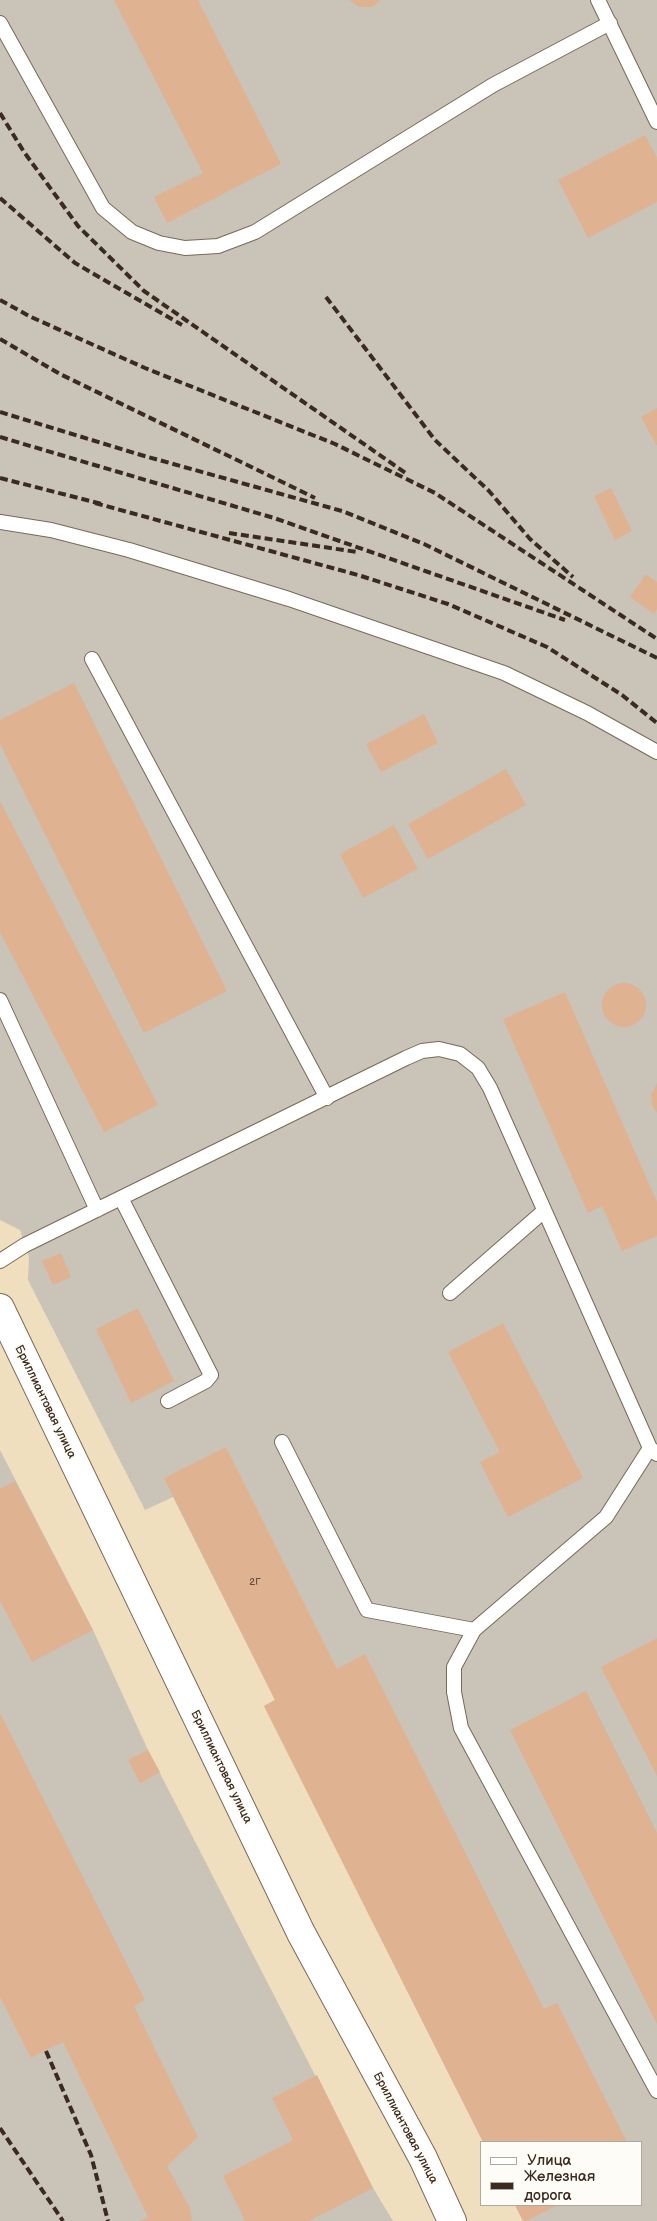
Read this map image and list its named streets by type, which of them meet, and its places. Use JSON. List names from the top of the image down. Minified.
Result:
{"streets":{"street":["Бриллиантовая улица"]},"house_numbers":["2Г"],"legend":["Улица","Железная дорога"]}
